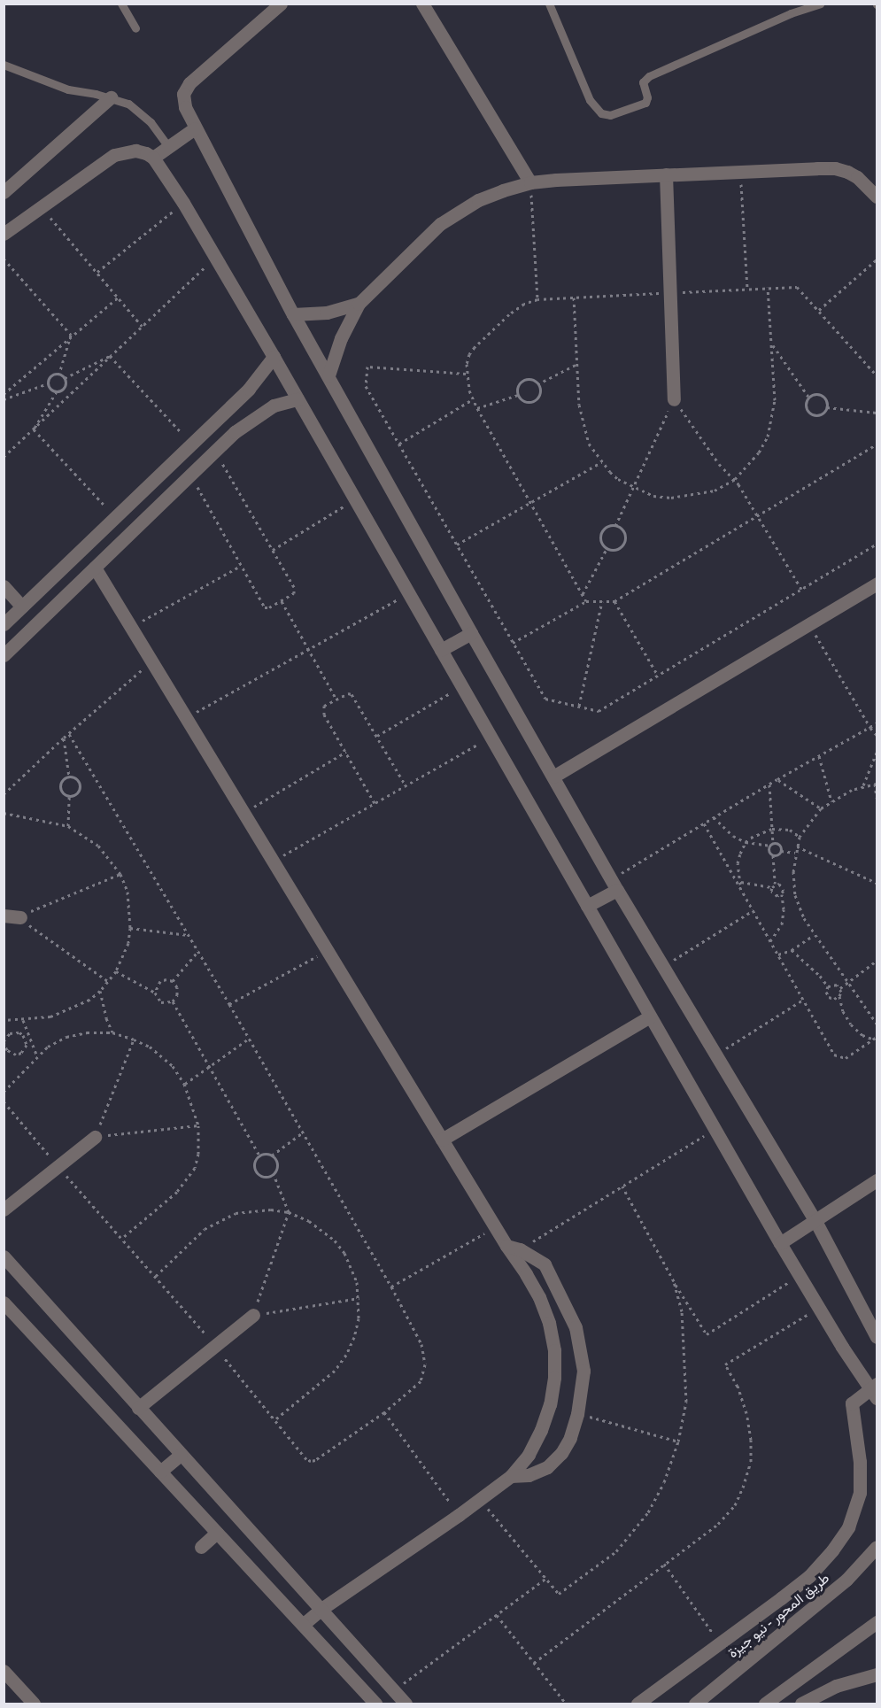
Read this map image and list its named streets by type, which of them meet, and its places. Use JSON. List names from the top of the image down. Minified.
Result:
{"streets":{"street":["طريق المحور - نيو جيزة"]}}
